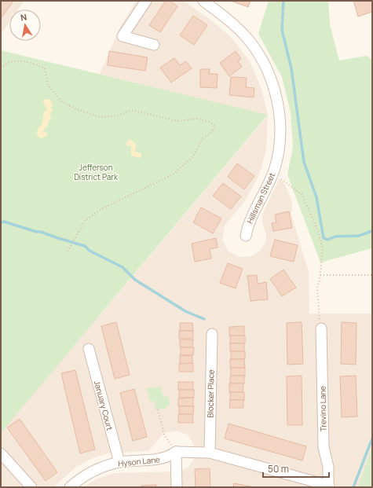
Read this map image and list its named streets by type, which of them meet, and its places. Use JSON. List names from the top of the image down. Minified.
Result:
{"streets":{"street":["Hillsman Street","Blocker Place","January Court","Trevino Lane","Hyson Lane"]},"crossings":[["January Court","Hyson Lane"]],"parks":["Jefferson District Park"],"scale_bar":"50 m","north":"top"}
